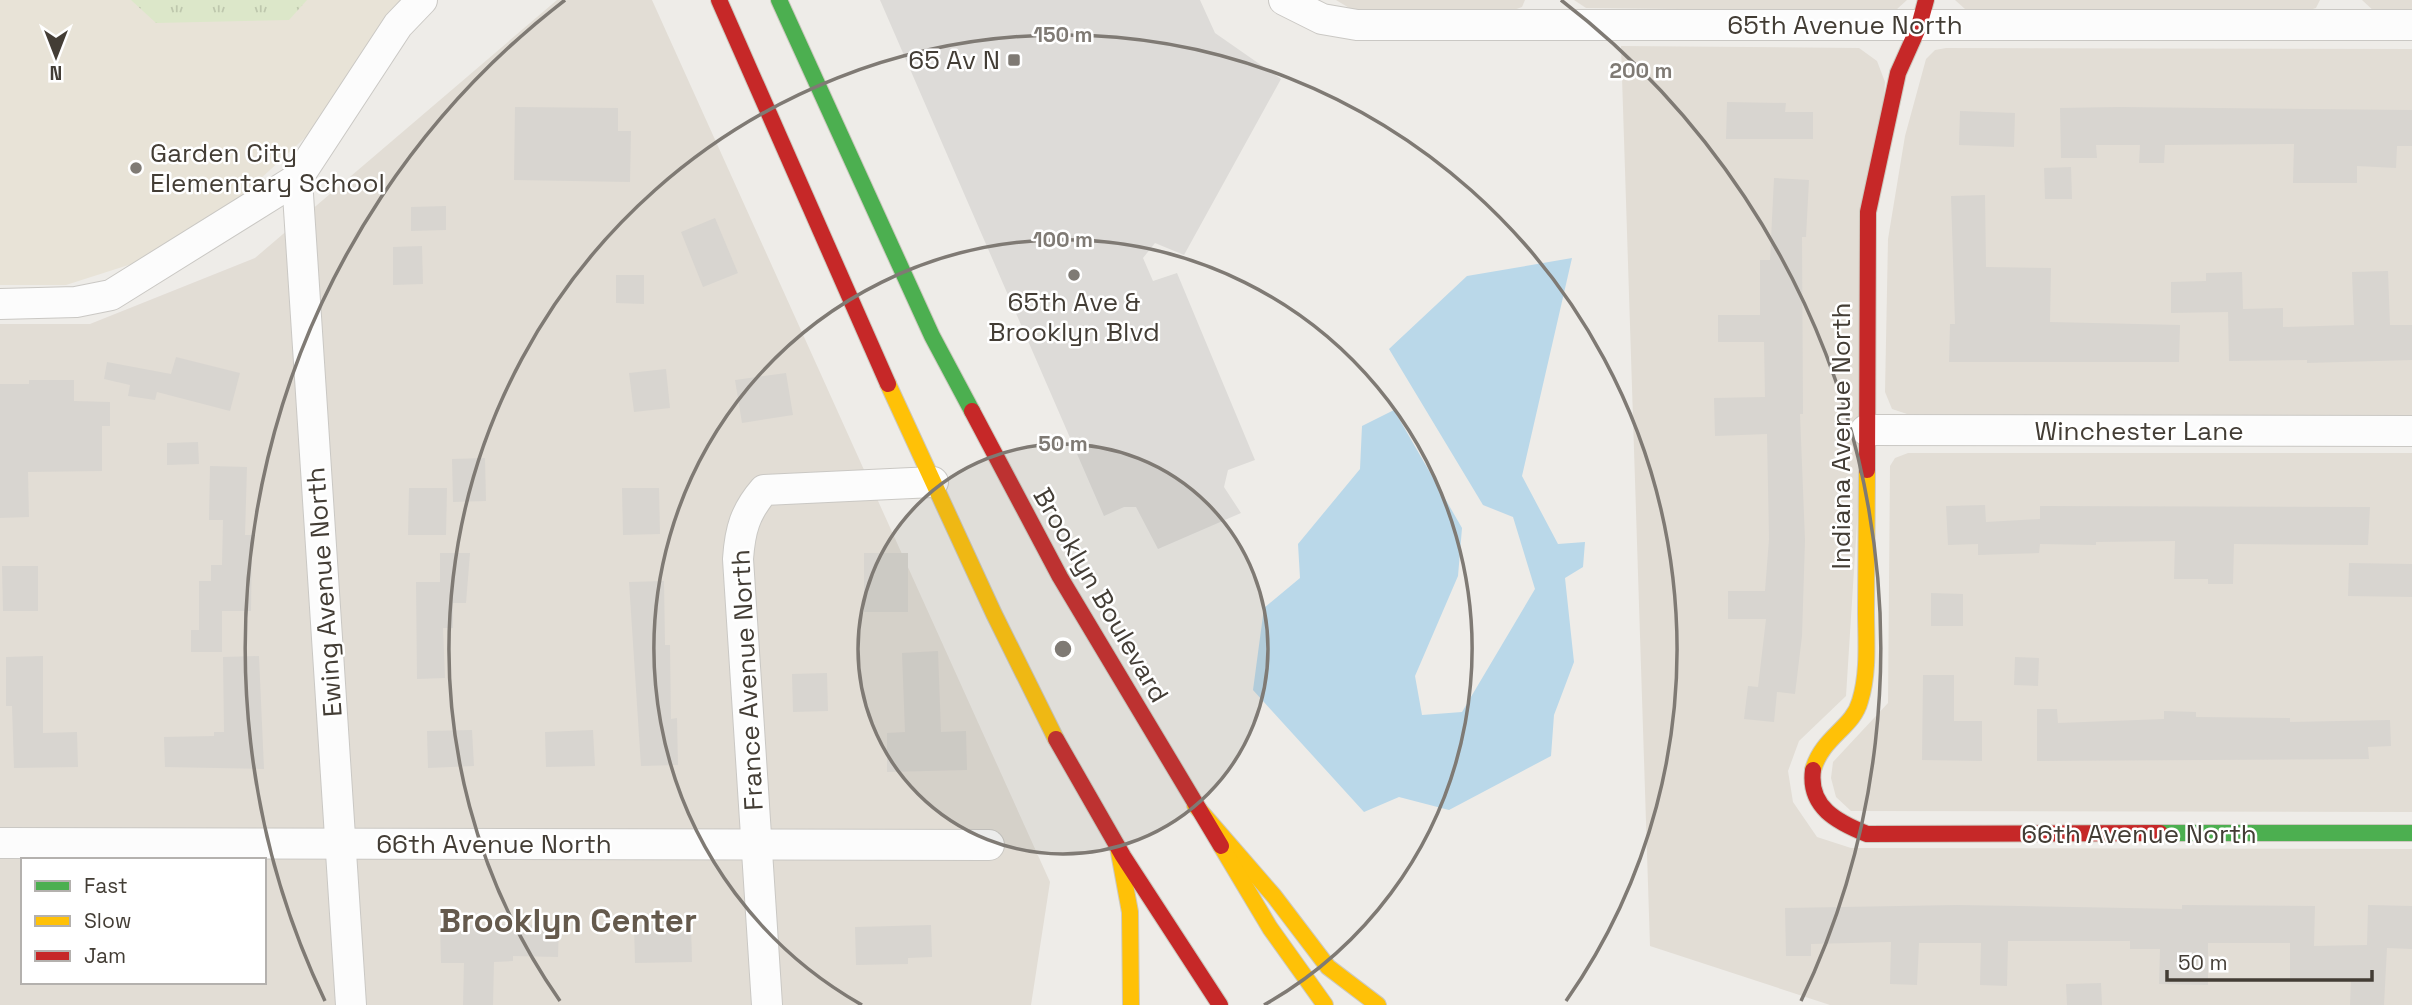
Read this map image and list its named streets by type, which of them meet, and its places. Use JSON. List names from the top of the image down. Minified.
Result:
{"streets":{"main road":["Indiana Avenue North","Brooklyn Boulevard","66th Avenue North"],"street":["65th Avenue North","Winchester Lane","Ewing Avenue North","France Avenue North"]},"crossings":[["65th Avenue North","Indiana Avenue North"],["Winchester Lane","Indiana Avenue North"],["Indiana Avenue North","66th Avenue North"],["Ewing Avenue North","66th Avenue North"],["France Avenue North","66th Avenue North"]],"districts":["Brooklyn Center"],"places":{"transit":["65 Av N"],"other":["Garden City Elementary School","65th Ave & Brooklyn Blvd"]},"legend":["Fast","Slow","Jam"],"scale_bar":"50 m","north":"bottom","rings":["150 m","200 m","100 m","50 m"]}
